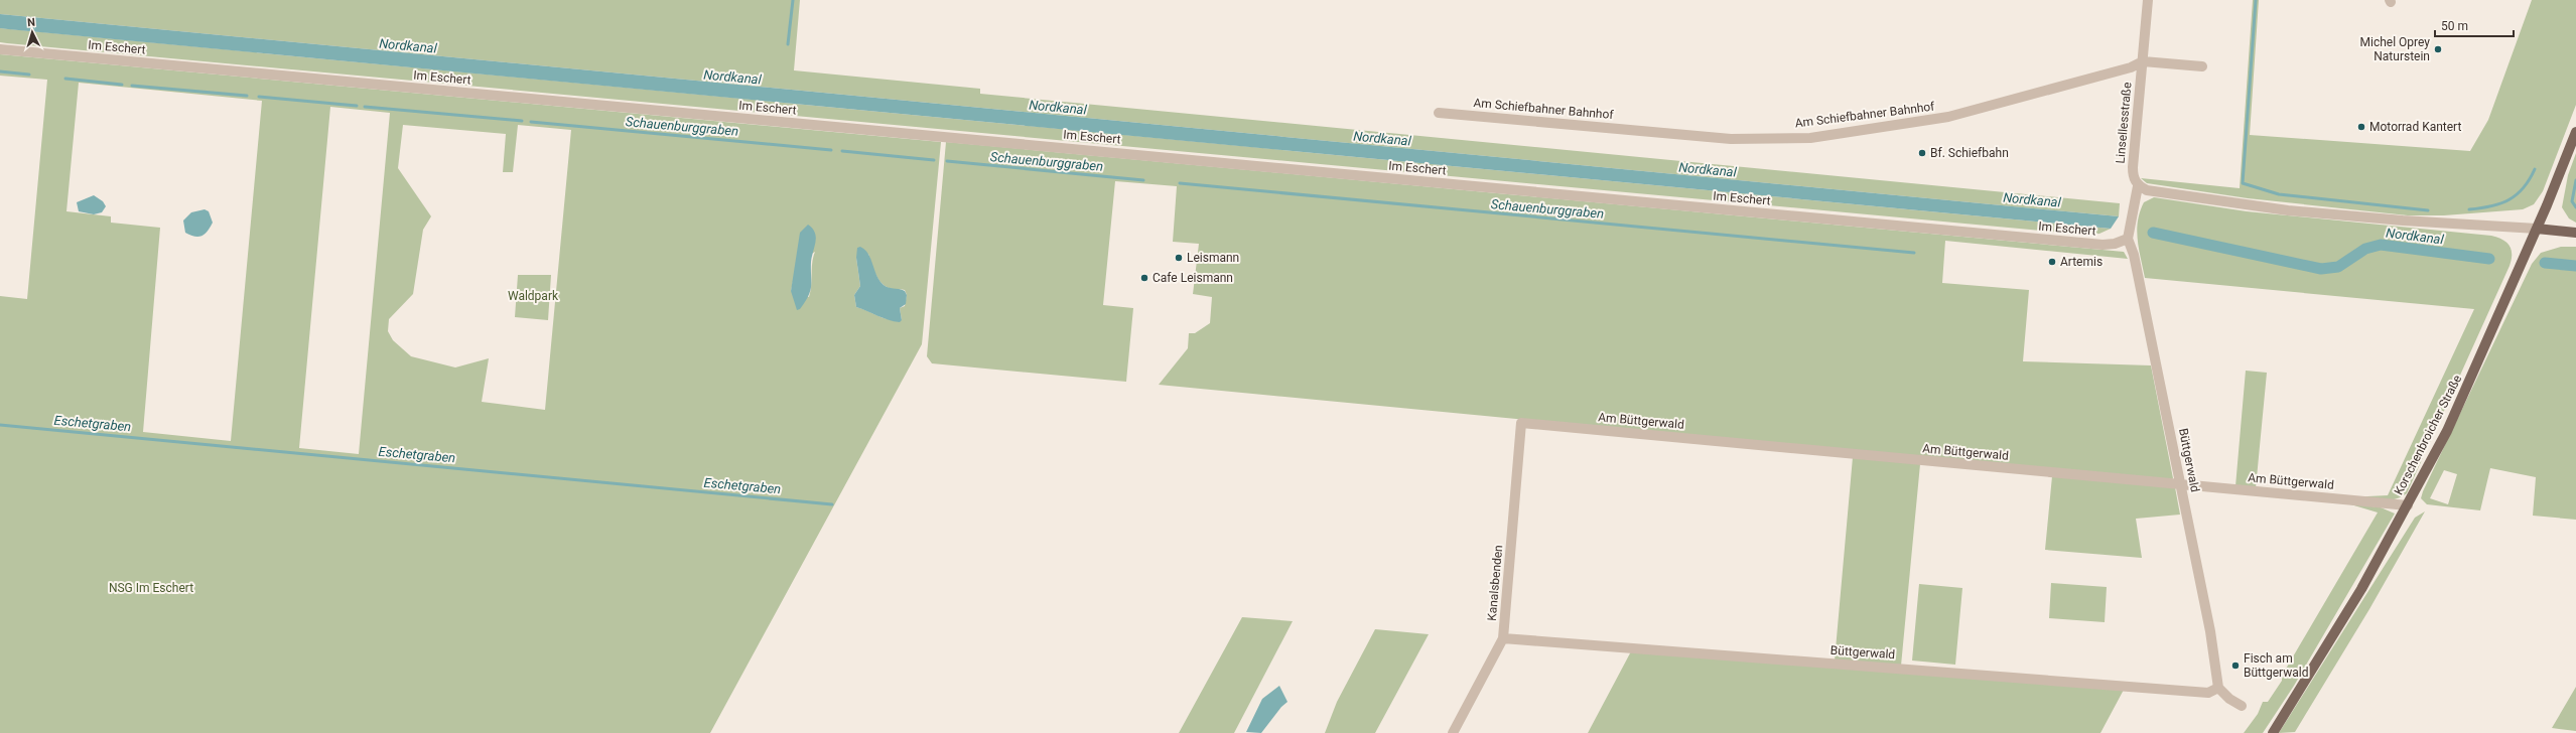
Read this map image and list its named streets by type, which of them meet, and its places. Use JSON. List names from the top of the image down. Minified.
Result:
{"streets":{"main road":["Korschenbroicher Straße"],"street":["Im Eschert","Am Schiefbahner Bahnhof","Linsellesstraße","Am Büttgerwald","Büttgerwald","Kanalsbenden"]},"crossings":[["Im Eschert","Büttgerwald"],["Am Schiefbahner Bahnhof","Linsellesstraße"],["Am Büttgerwald","Korschenbroicher Straße"],["Am Büttgerwald","Büttgerwald"],["Am Büttgerwald","Kanalsbenden"],["Büttgerwald","Kanalsbenden"]],"water":["Nordkanal","Schauenburggraben","Eschetgraben"],"parks":["Waldpark","NSG Im Eschert"],"places":["Michel Oprey Naturstein","Motorrad Kantert","Bf. Schiefbahn","Leismann","Artemis","Cafe Leismann","Fisch am Büttgerwald"],"scale_bar":"50 m","north":"top"}
